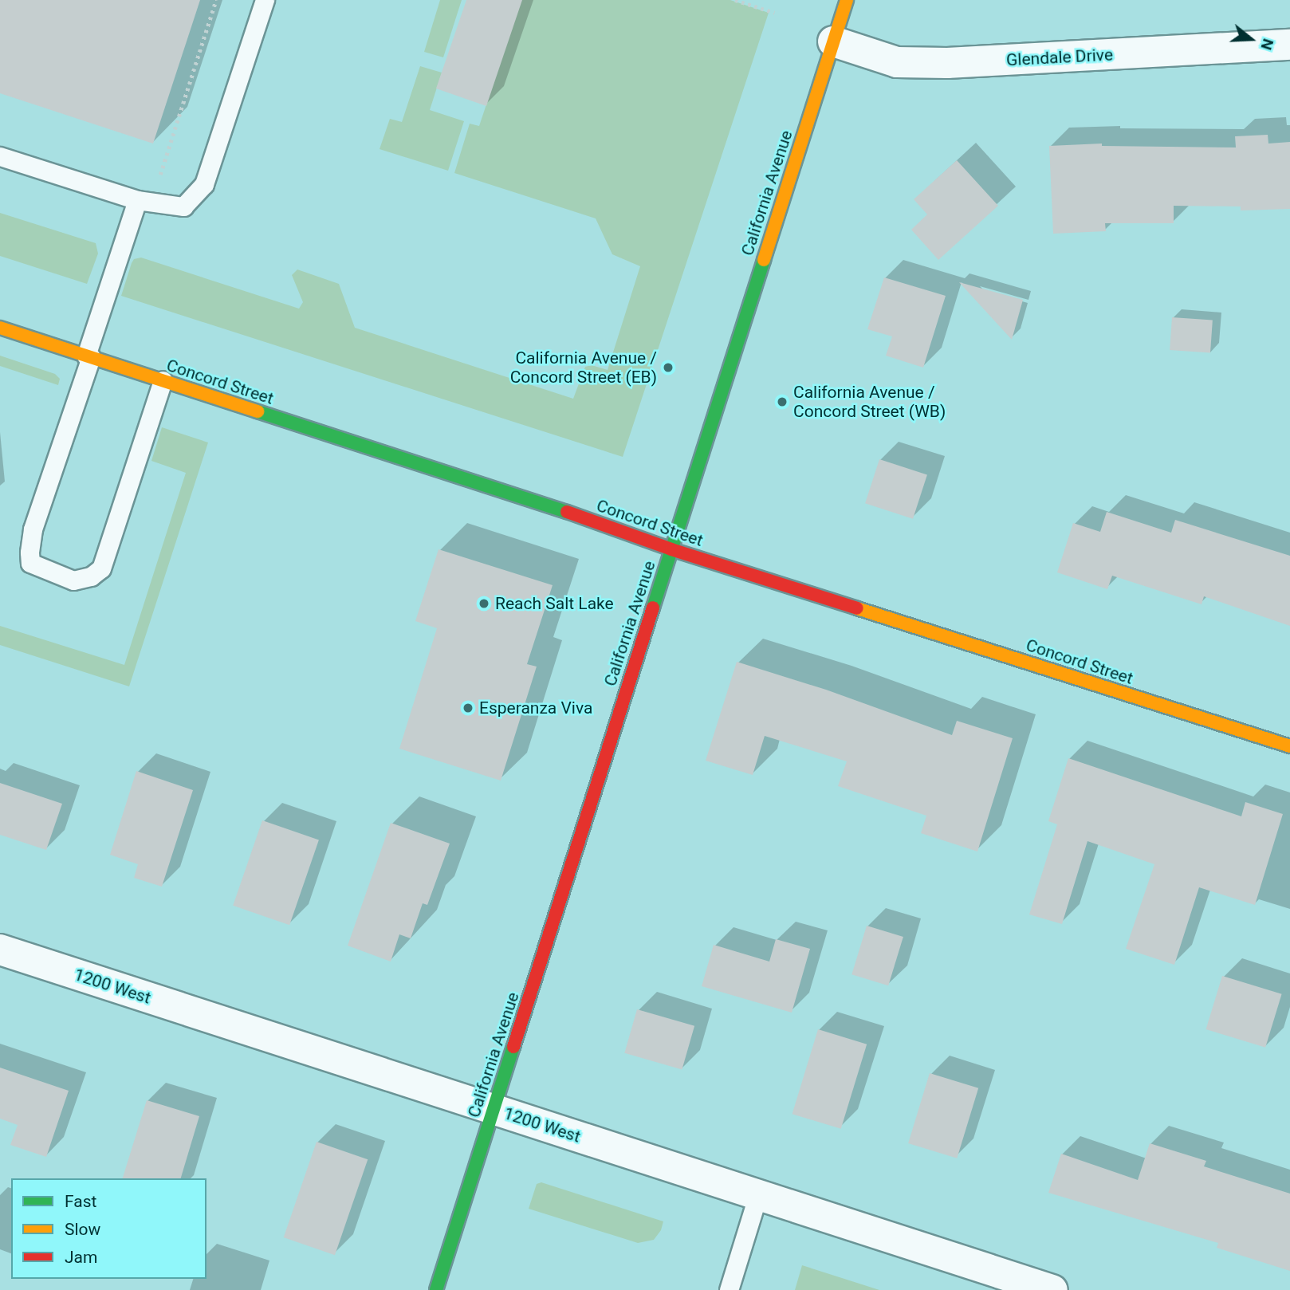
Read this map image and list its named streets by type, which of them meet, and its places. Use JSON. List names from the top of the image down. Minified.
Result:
{"streets":{"street":["Glendale Drive","California Avenue","Concord Street","1200 West"]},"crossings":[["Glendale Drive","California Avenue"],["California Avenue","Concord Street"],["California Avenue","1200 West"]],"places":["California Avenue / Concord Street (EB)","California Avenue / Concord Street (WB)","Reach Salt Lake","Esperanza Viva"],"legend":["Fast","Slow","Jam"],"north":"right"}
